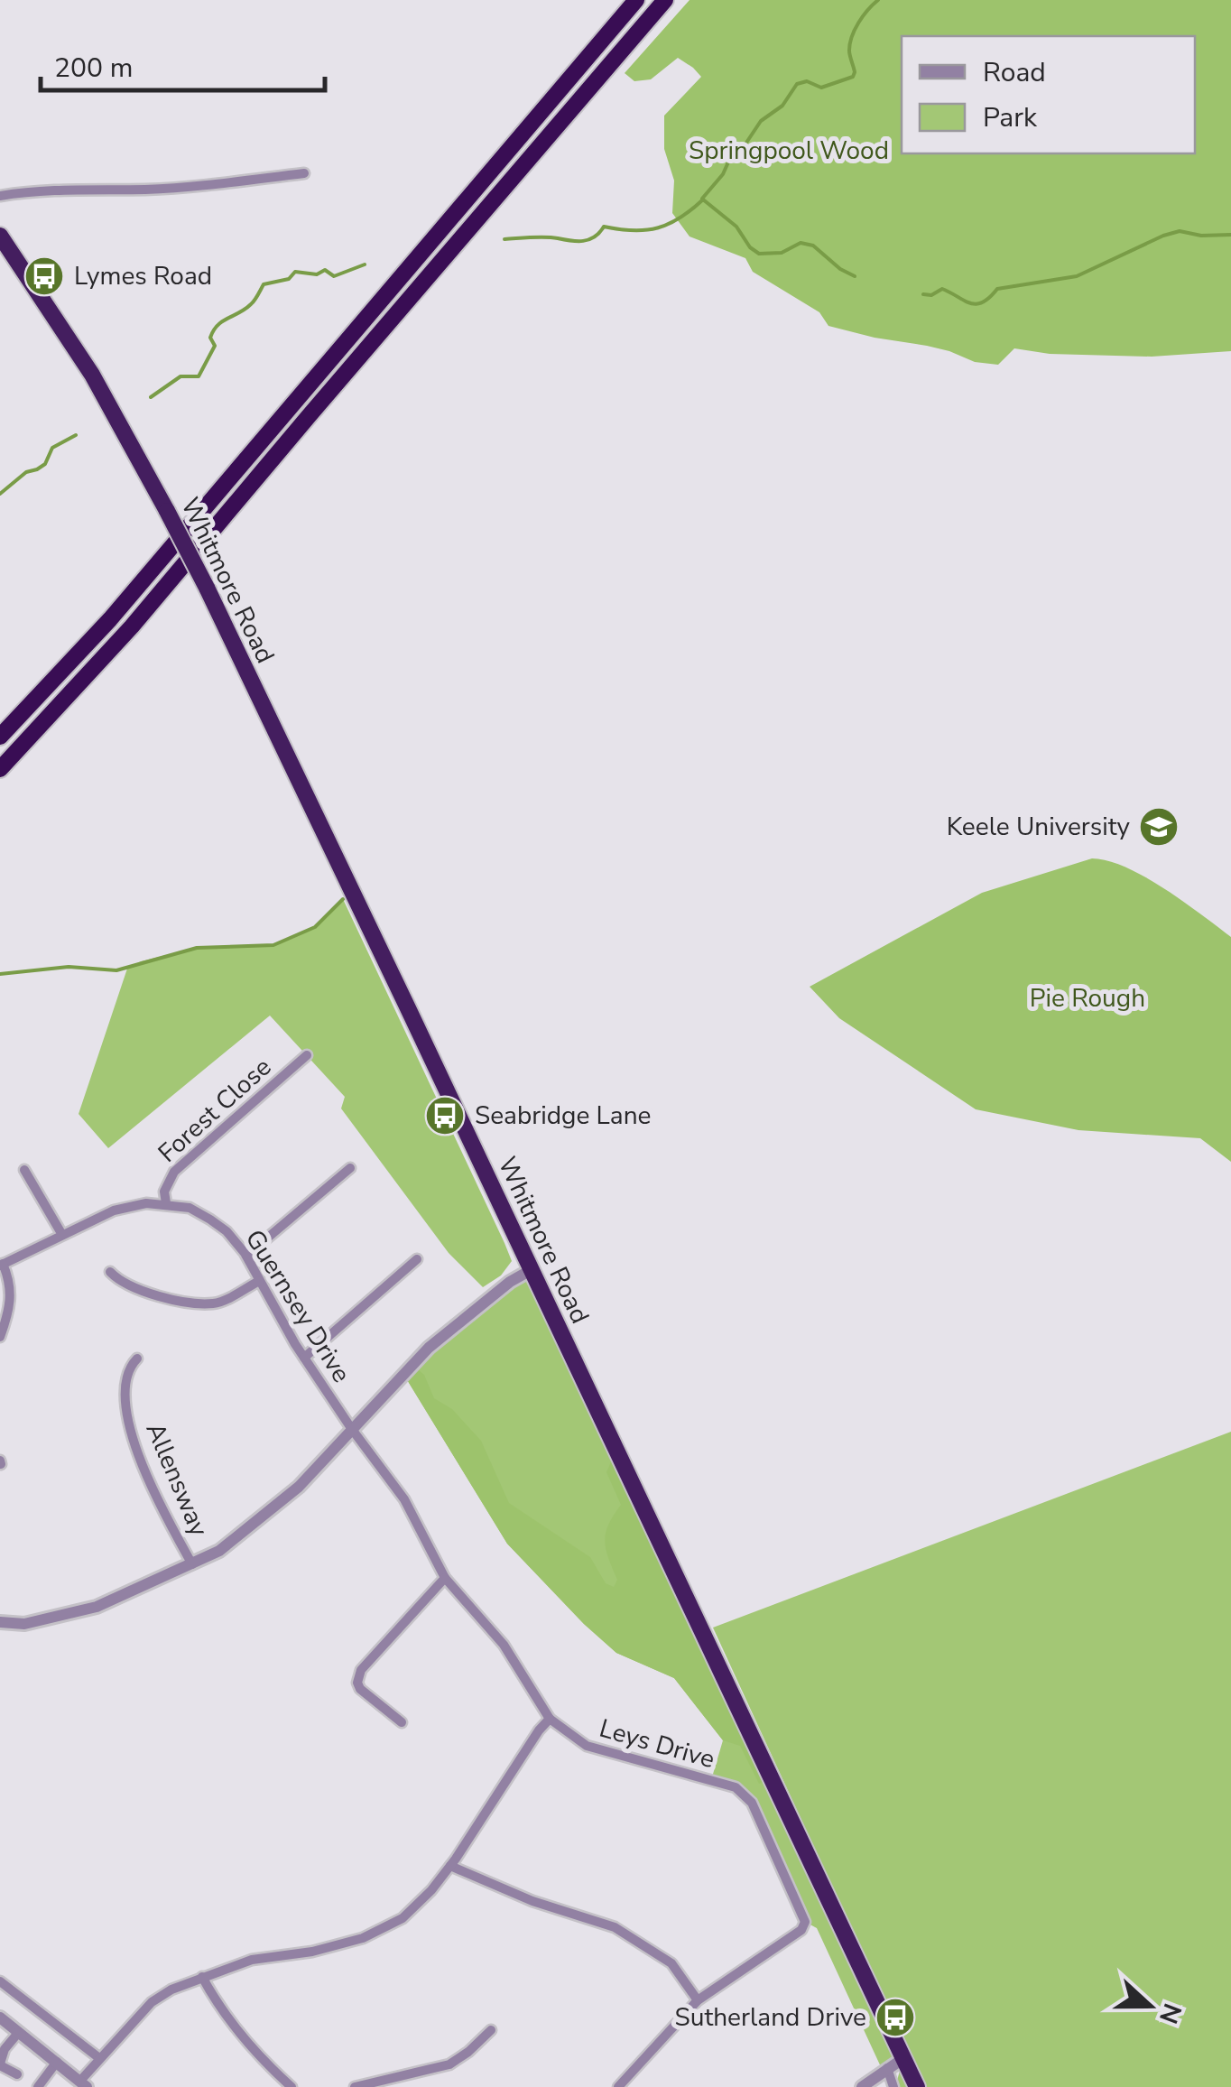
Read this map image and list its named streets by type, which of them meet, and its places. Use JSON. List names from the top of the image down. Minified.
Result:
{"streets":{"highway":["Whitmore Road"],"street":["Forest Close","Guernsey Drive","Allensway","Leys Drive"]},"crossings":[["Forest Close","Guernsey Drive"],["Guernsey Drive","Leys Drive"]],"parks":["Springpool Wood","Pie Rough"],"places":{"bus stop":["Lymes Road","Seabridge Lane","Sutherland Drive"],"school or university":["Keele University"]},"legend":["Road","Park"],"scale_bar":"200 m","north":"right"}
